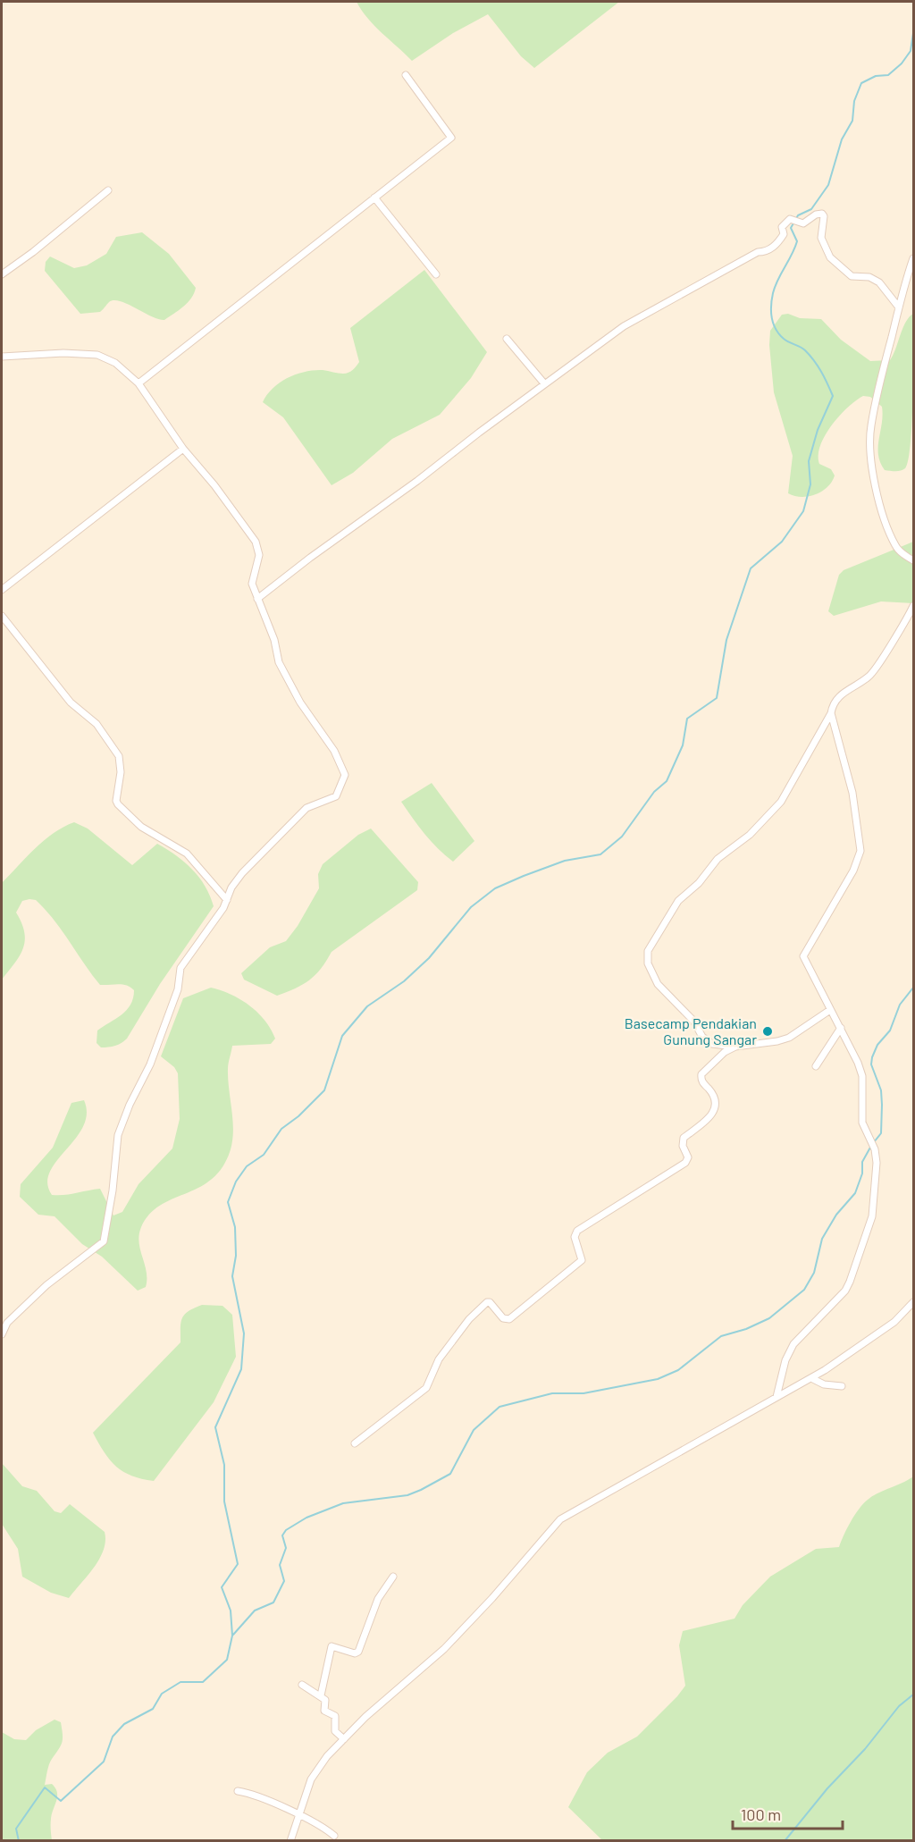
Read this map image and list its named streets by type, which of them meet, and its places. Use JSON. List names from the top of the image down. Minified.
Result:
{"places":["Basecamp Pendakian Gunung Sangar"],"scale_bar":"100 m"}
